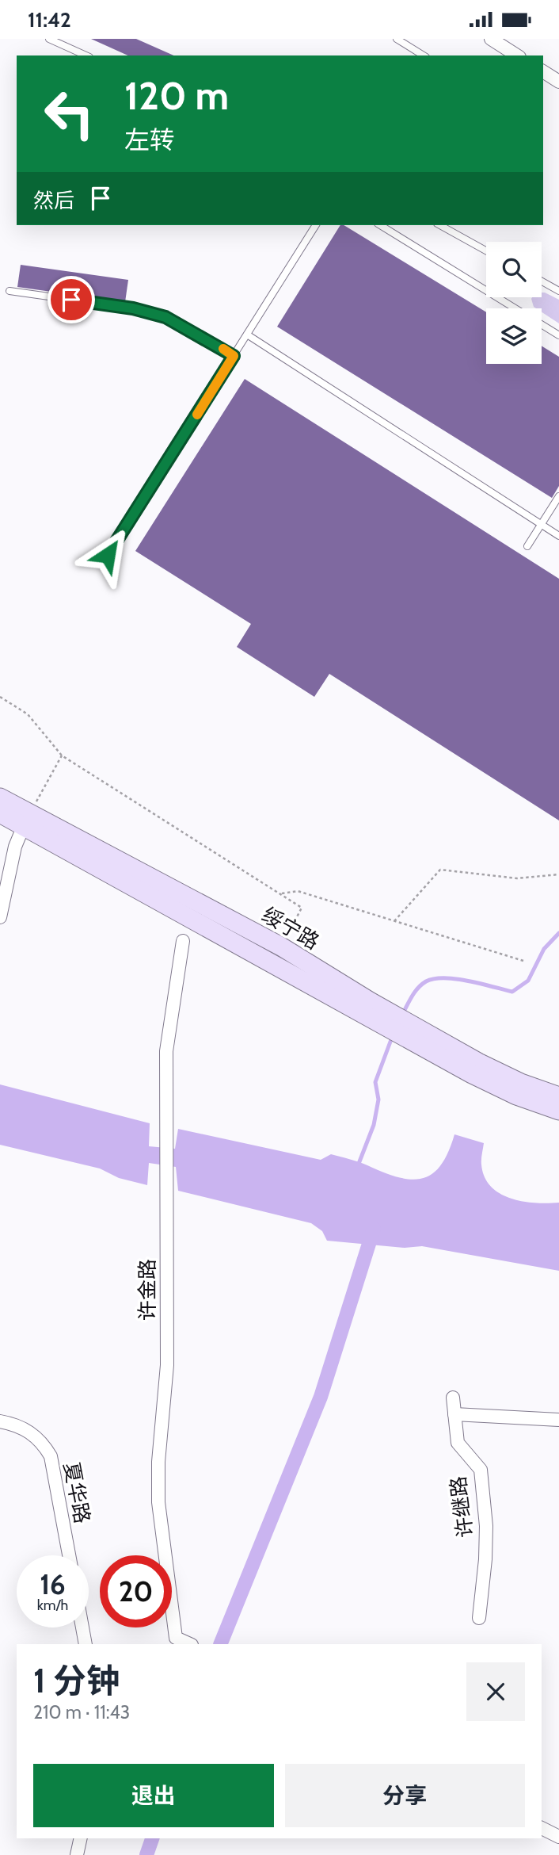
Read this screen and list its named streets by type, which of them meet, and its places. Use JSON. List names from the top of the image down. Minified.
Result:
{"streets":{"main road":["绥宁路"],"street":["许金路","夏华路","许继路"]},"page":{"status":"11:42","turn":["120 m","左转"],"then":"然后","speed":"16 km/h","limit":"20","heading":["1 分钟","210 m · 11:43"],"buttons":["退出","分享"]}}
